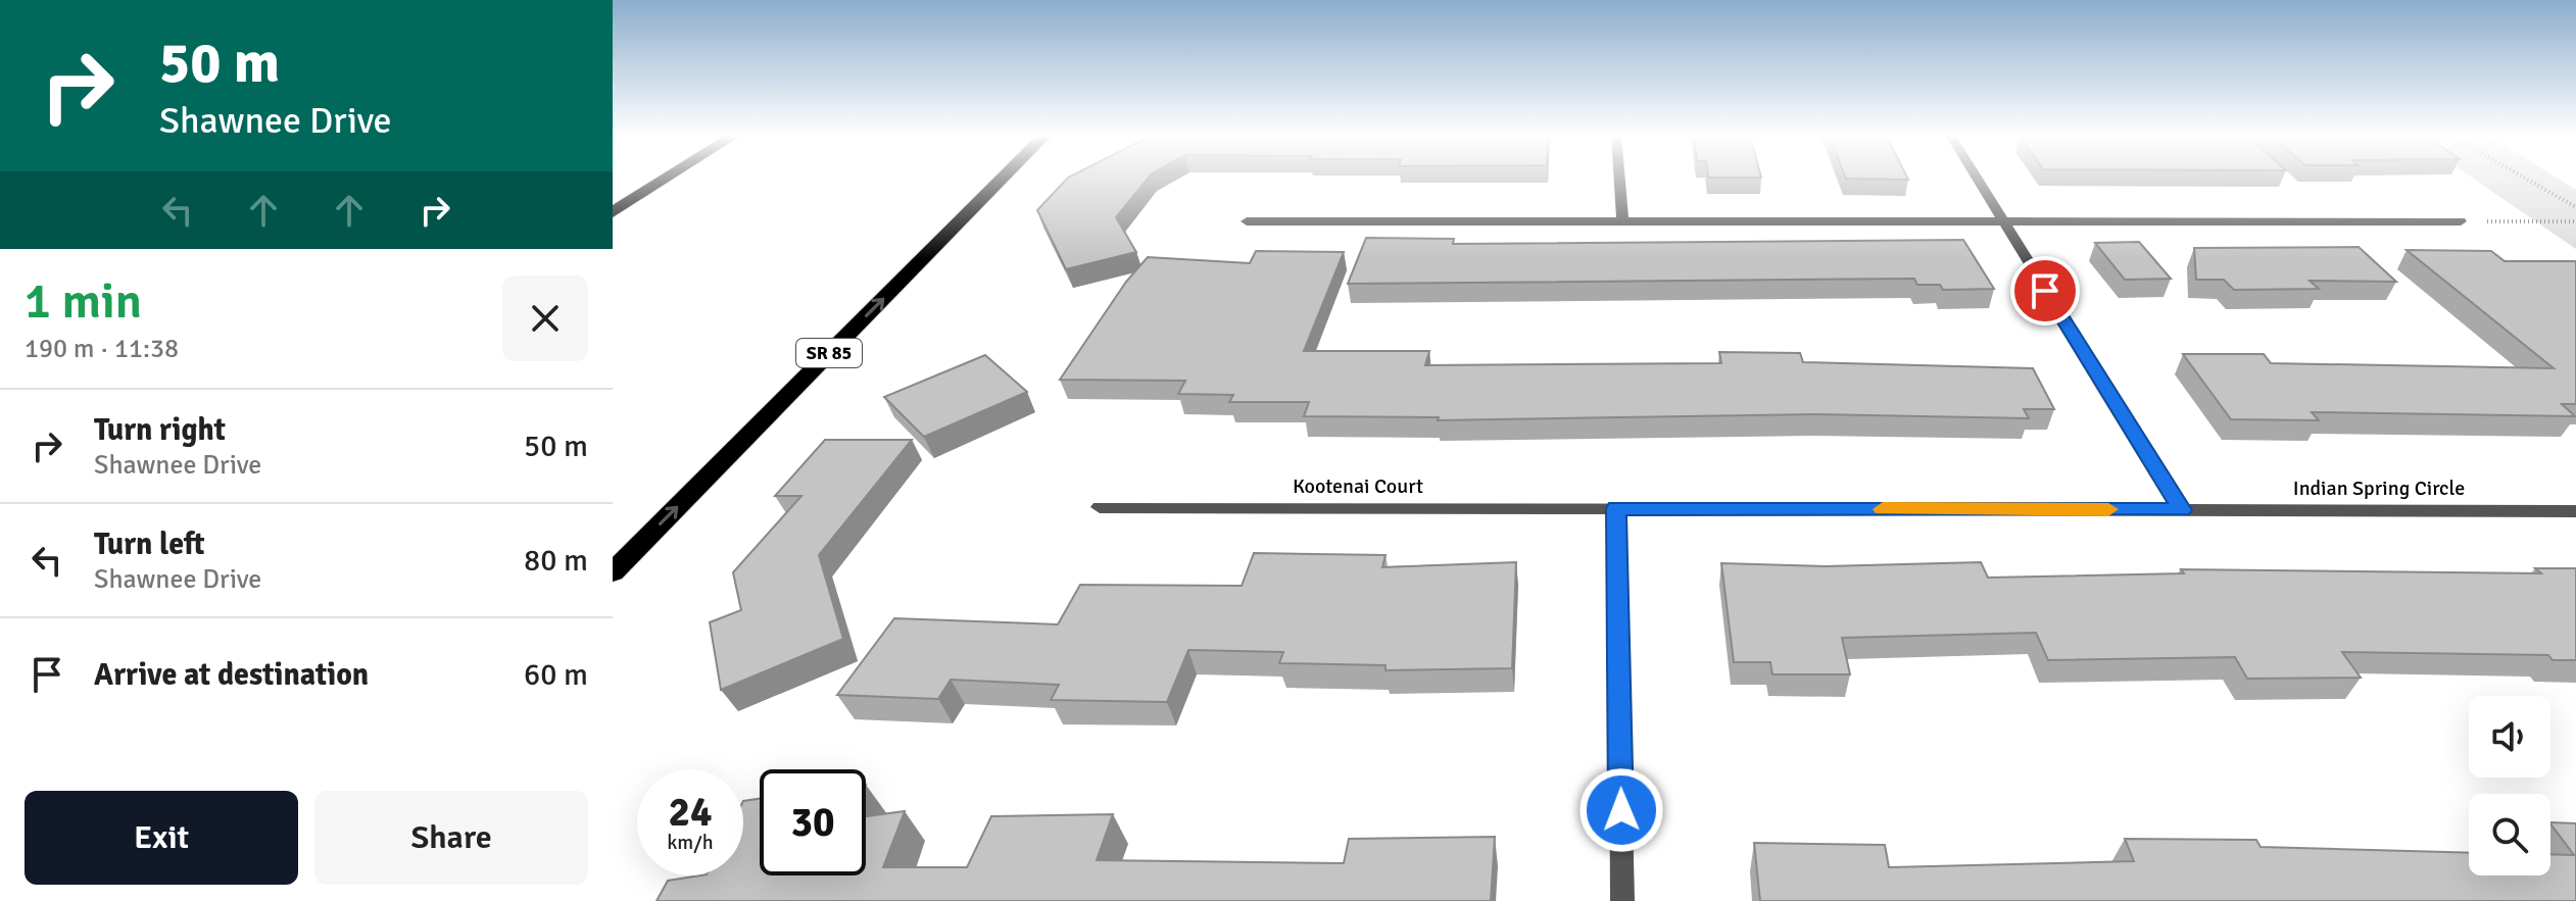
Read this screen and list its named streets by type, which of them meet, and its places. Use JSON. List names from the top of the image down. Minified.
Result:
{"streets":{"highway":["SR 85"],"street":["Kootenai Court","Indian Spring Circle"]},"crossings":[["Kootenai Court","Indian Spring Circle"]],"page":{"turn":["50 m","Shawnee Drive"],"heading":["1 min","190 m · 11:38"],"list":[{"name":"Turn right","note":"Shawnee Drive","value":"50 m"},{"name":"Turn left","note":"Shawnee Drive","value":"80 m"},{"name":"Arrive at destination","value":"60 m"}],"speed":"24 km/h","limit":"30","buttons":["Exit","Share"]}}
